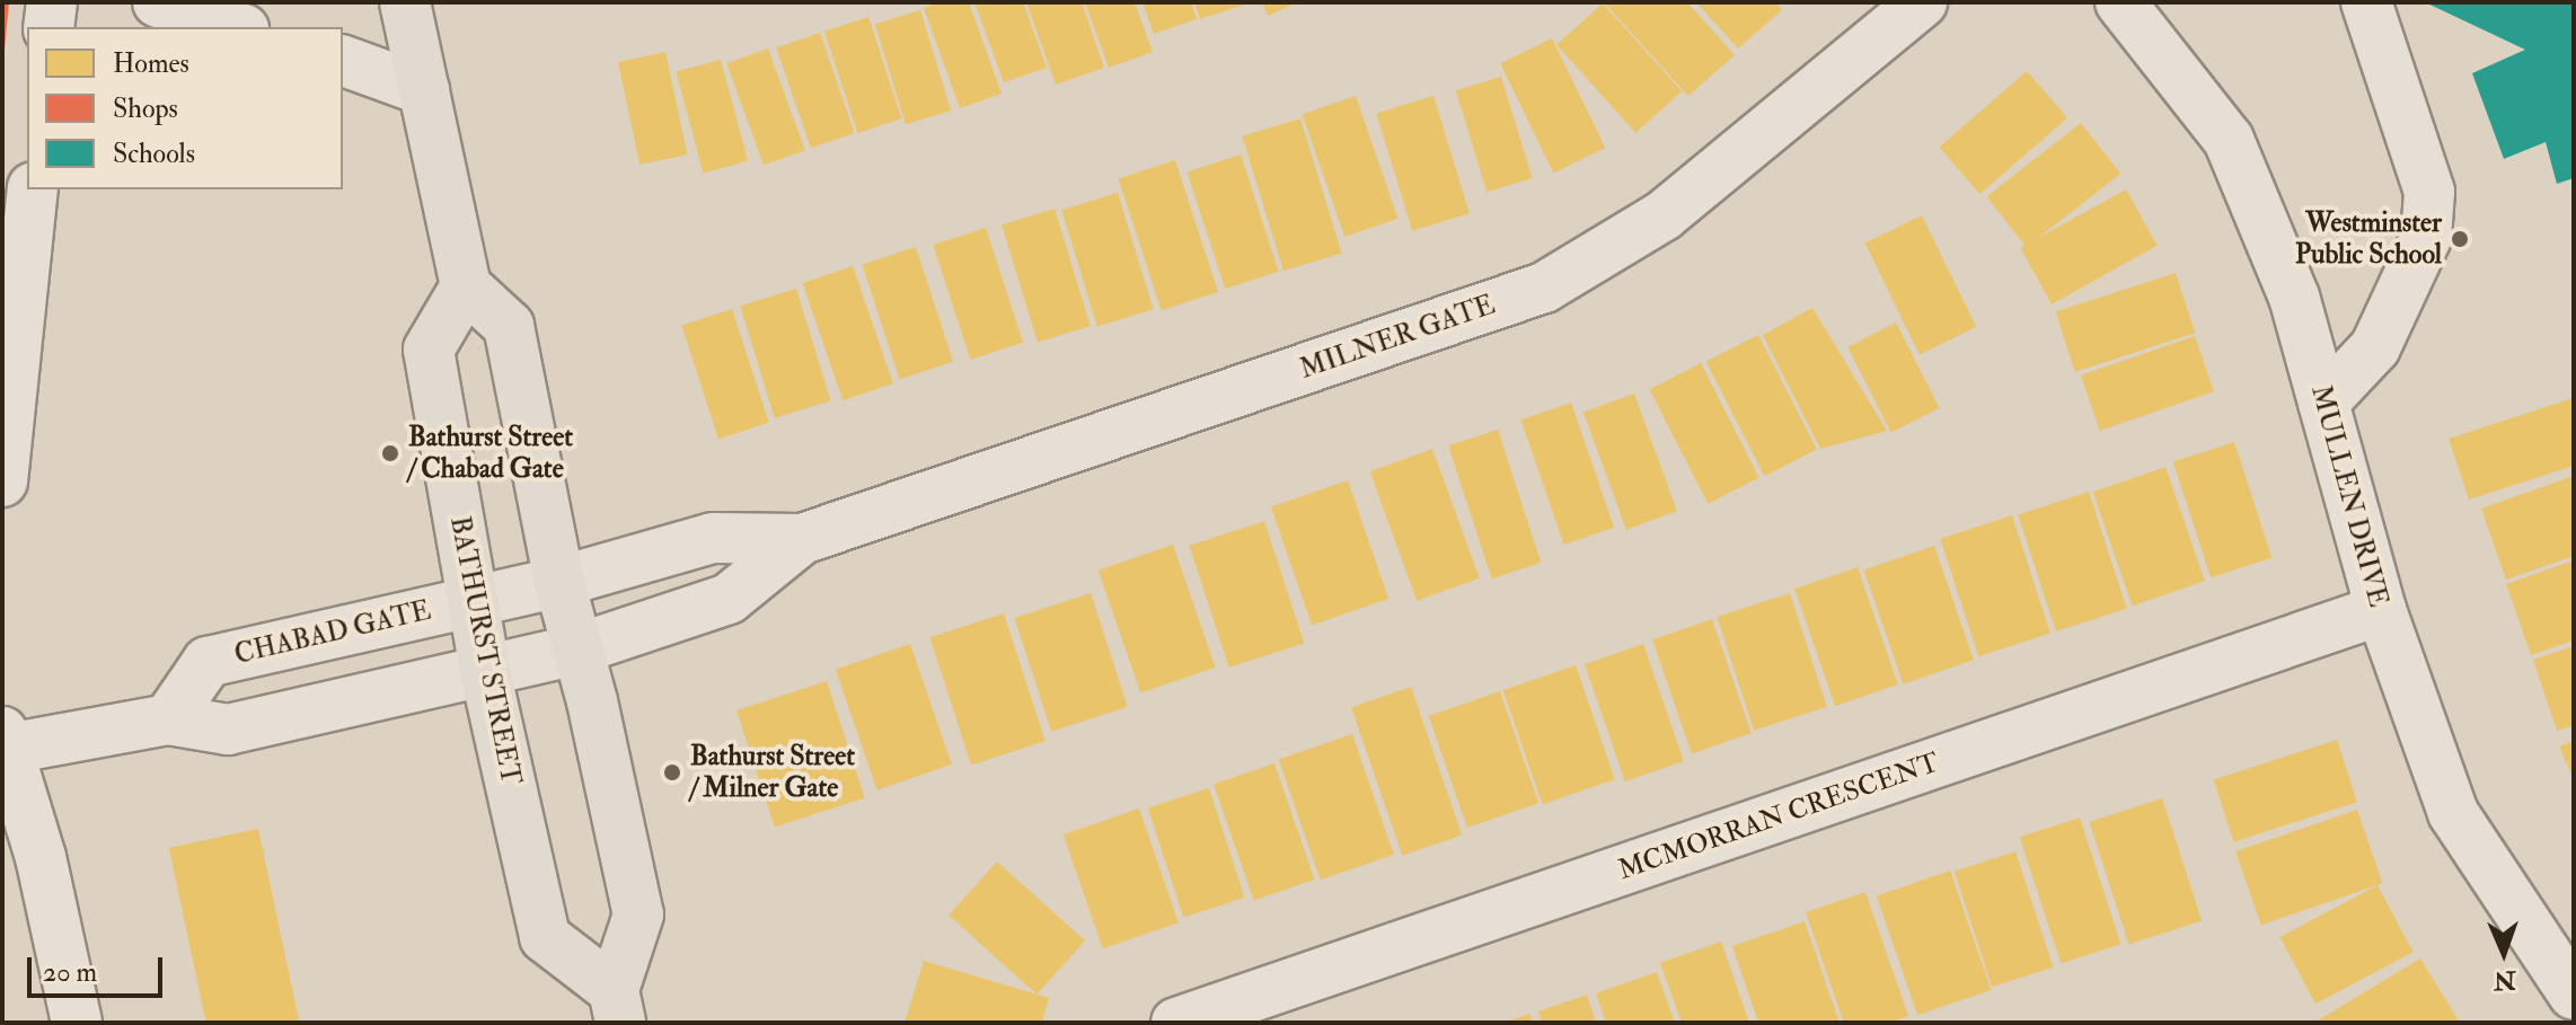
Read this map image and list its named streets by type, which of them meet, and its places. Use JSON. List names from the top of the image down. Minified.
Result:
{"streets":{"main road":["BATHURST STREET"],"street":["MILNER GATE","MULLEN DRIVE","CHABAD GATE","MCMORRAN CRESCENT"]},"crossings":[["MILNER GATE","CHABAD GATE"],["MILNER GATE","BATHURST STREET"],["MULLEN DRIVE","MCMORRAN CRESCENT"],["CHABAD GATE","BATHURST STREET"]],"places":["Westminster Public School","Bathurst Street / Chabad Gate","Bathurst Street / Milner Gate"],"legend":["Homes","Shops","Schools"],"scale_bar":"20 m","north":"bottom"}
